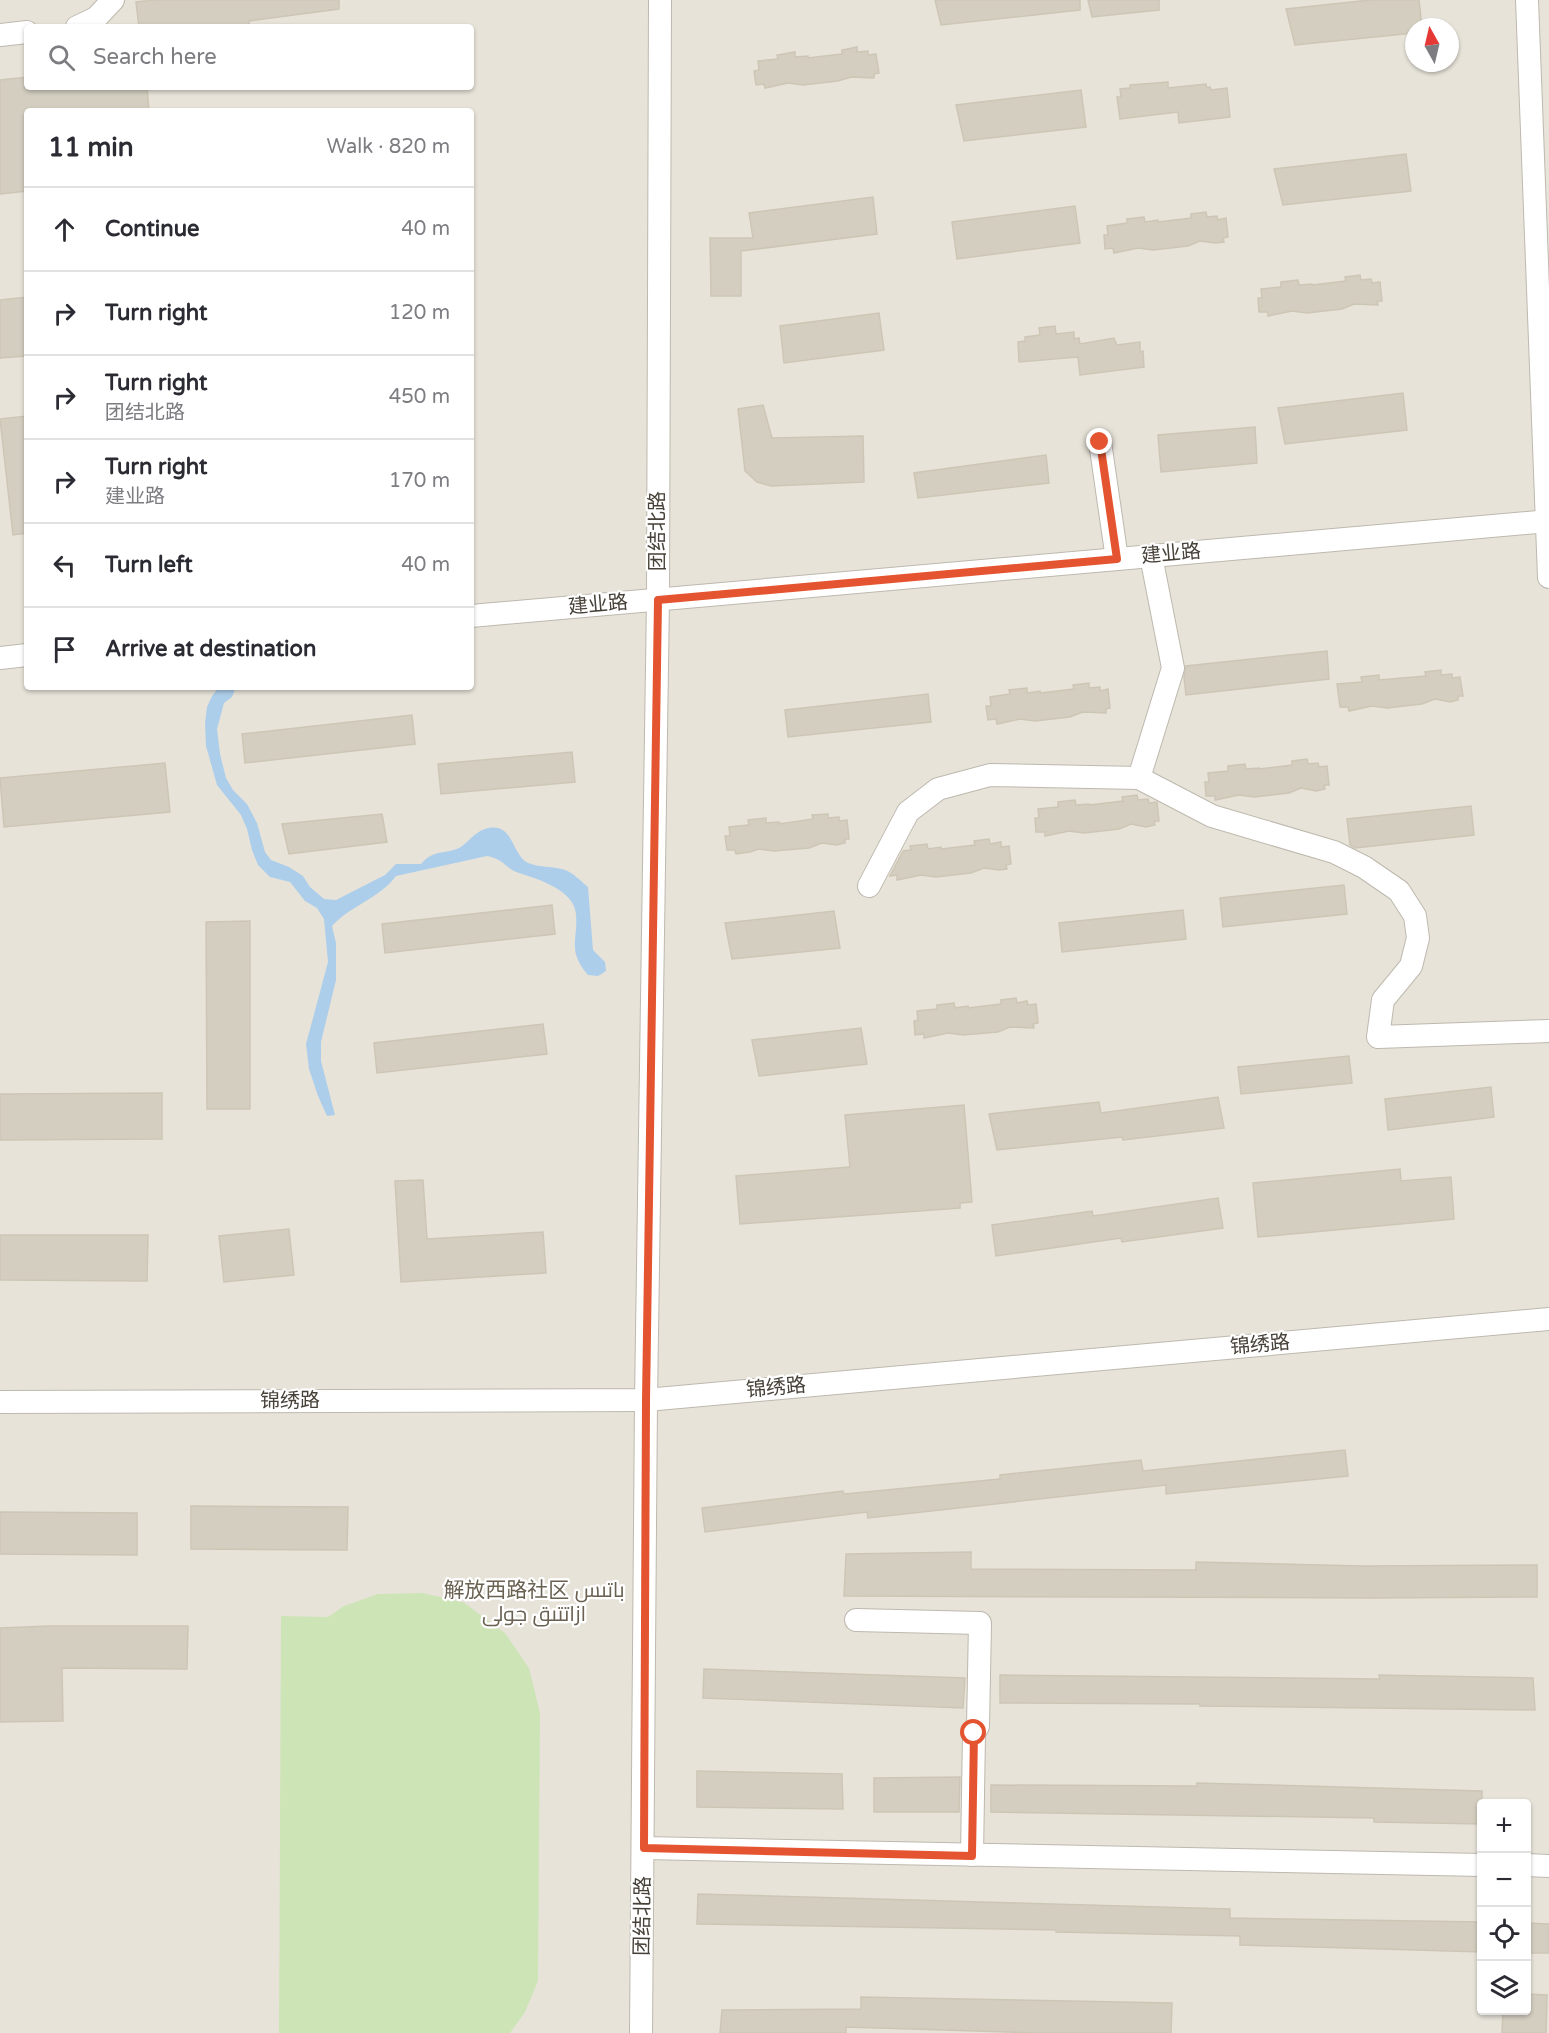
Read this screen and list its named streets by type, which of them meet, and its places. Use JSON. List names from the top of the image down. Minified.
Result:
{"streets":{"street":["团结北路","建业路","锦绣路"]},"crossings":[["团结北路","建业路"],["团结北路","锦绣路"]],"districts":["解放西路社区 باتىس ازاتتىق جولى"],"north":"top","page":{"search":"Search here","heading":["11 min","Walk · 820 m"],"list":[["Continue","40 m"],["Turn right","120 m"],["Turn right","团结北路","450 m"],["Turn right","建业路","170 m"],["Turn left","40 m"],"Arrive at destination"],"map_buttons":["+","−"]}}
